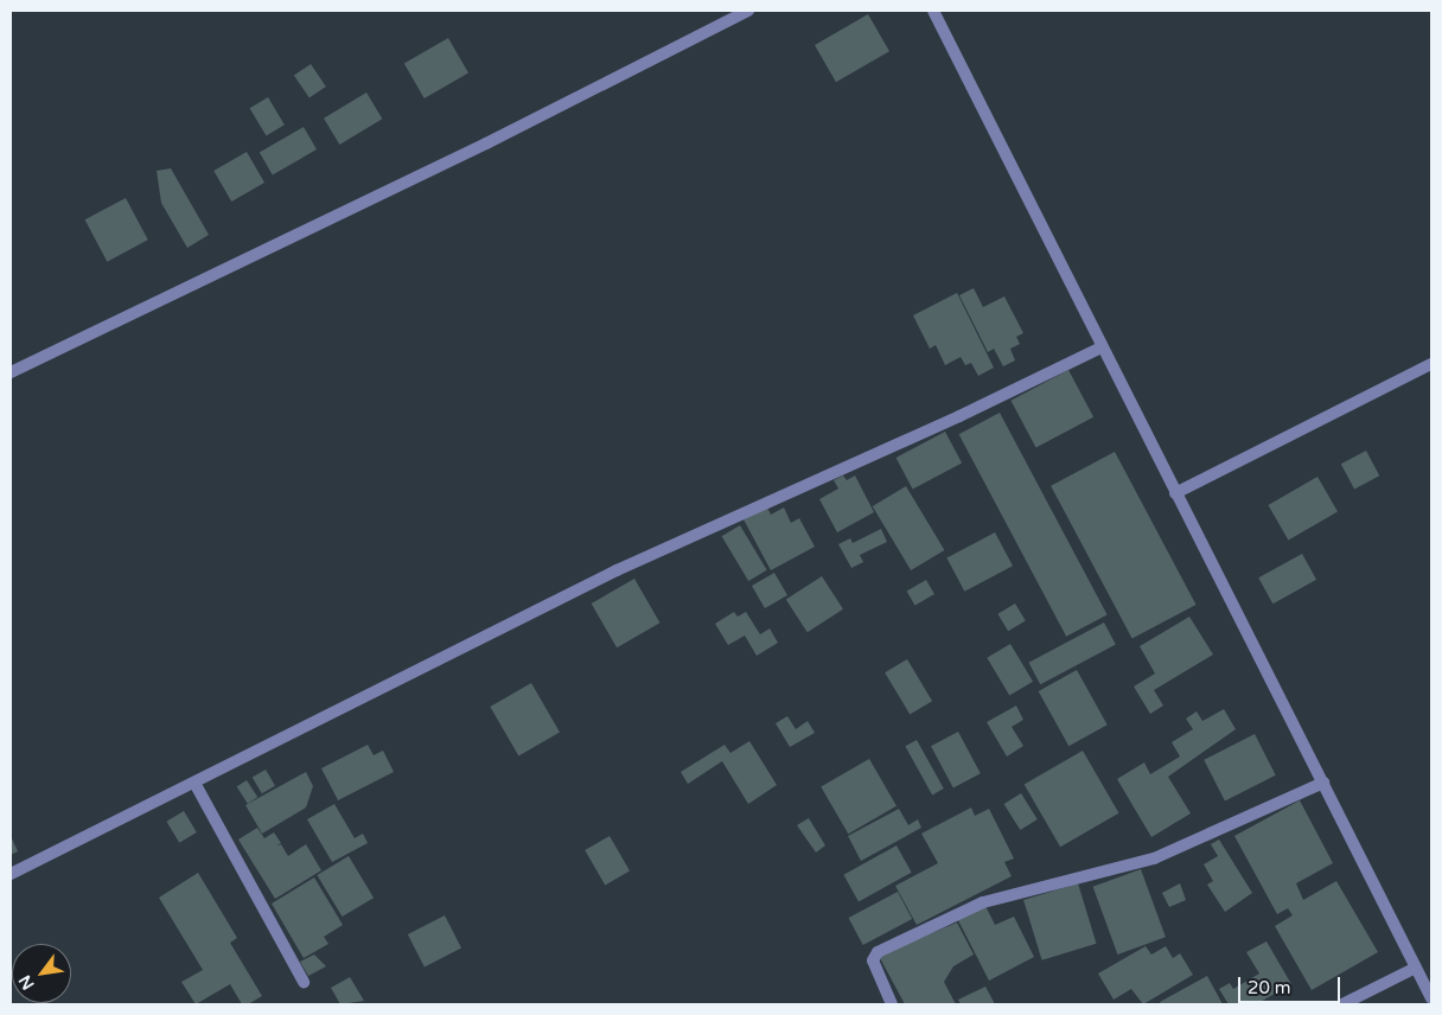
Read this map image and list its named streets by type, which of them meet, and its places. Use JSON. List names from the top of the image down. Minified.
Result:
{"scale_bar":"20 m","north":"bottom left"}
